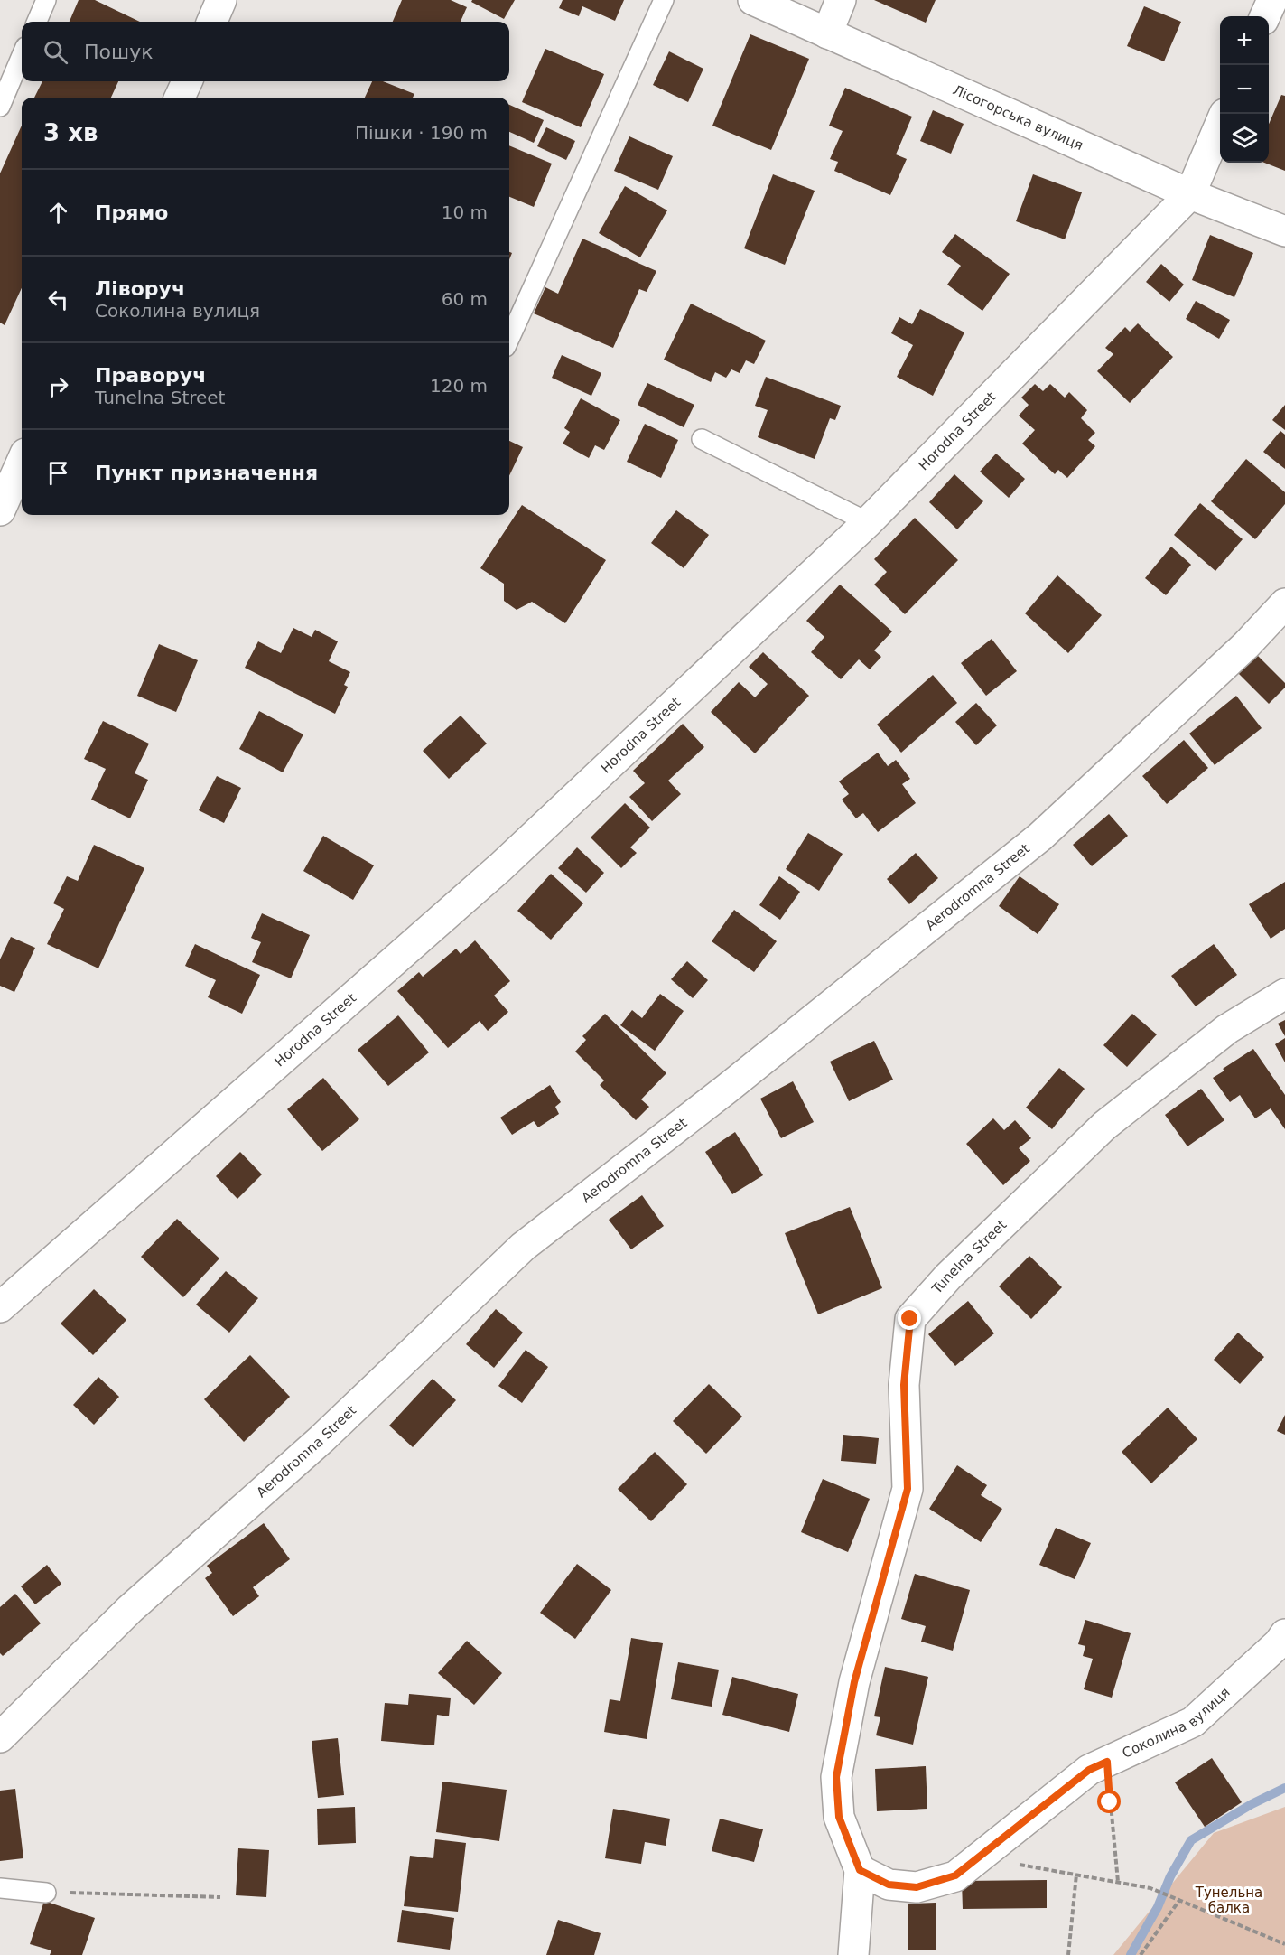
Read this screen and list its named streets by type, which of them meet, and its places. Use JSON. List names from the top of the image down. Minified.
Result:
{"streets":{"street":["Лісогорська вулиця","Horodna Street","Aerodromna Street","Tunelna Street","Соколина вулиця"]},"crossings":[["Лісогорська вулиця","Horodna Street"],["Tunelna Street","Соколина вулиця"]],"parks":["Тунельна балка"],"page":{"map_buttons":["+","−"],"search":"Пошук","heading":["3 хв","Пішки · 190 m"],"list":[["Прямо","10 m"],["Ліворуч","Соколина вулиця","60 m"],["Праворуч","Tunelna Street","120 m"],"Пункт призначення"]}}
